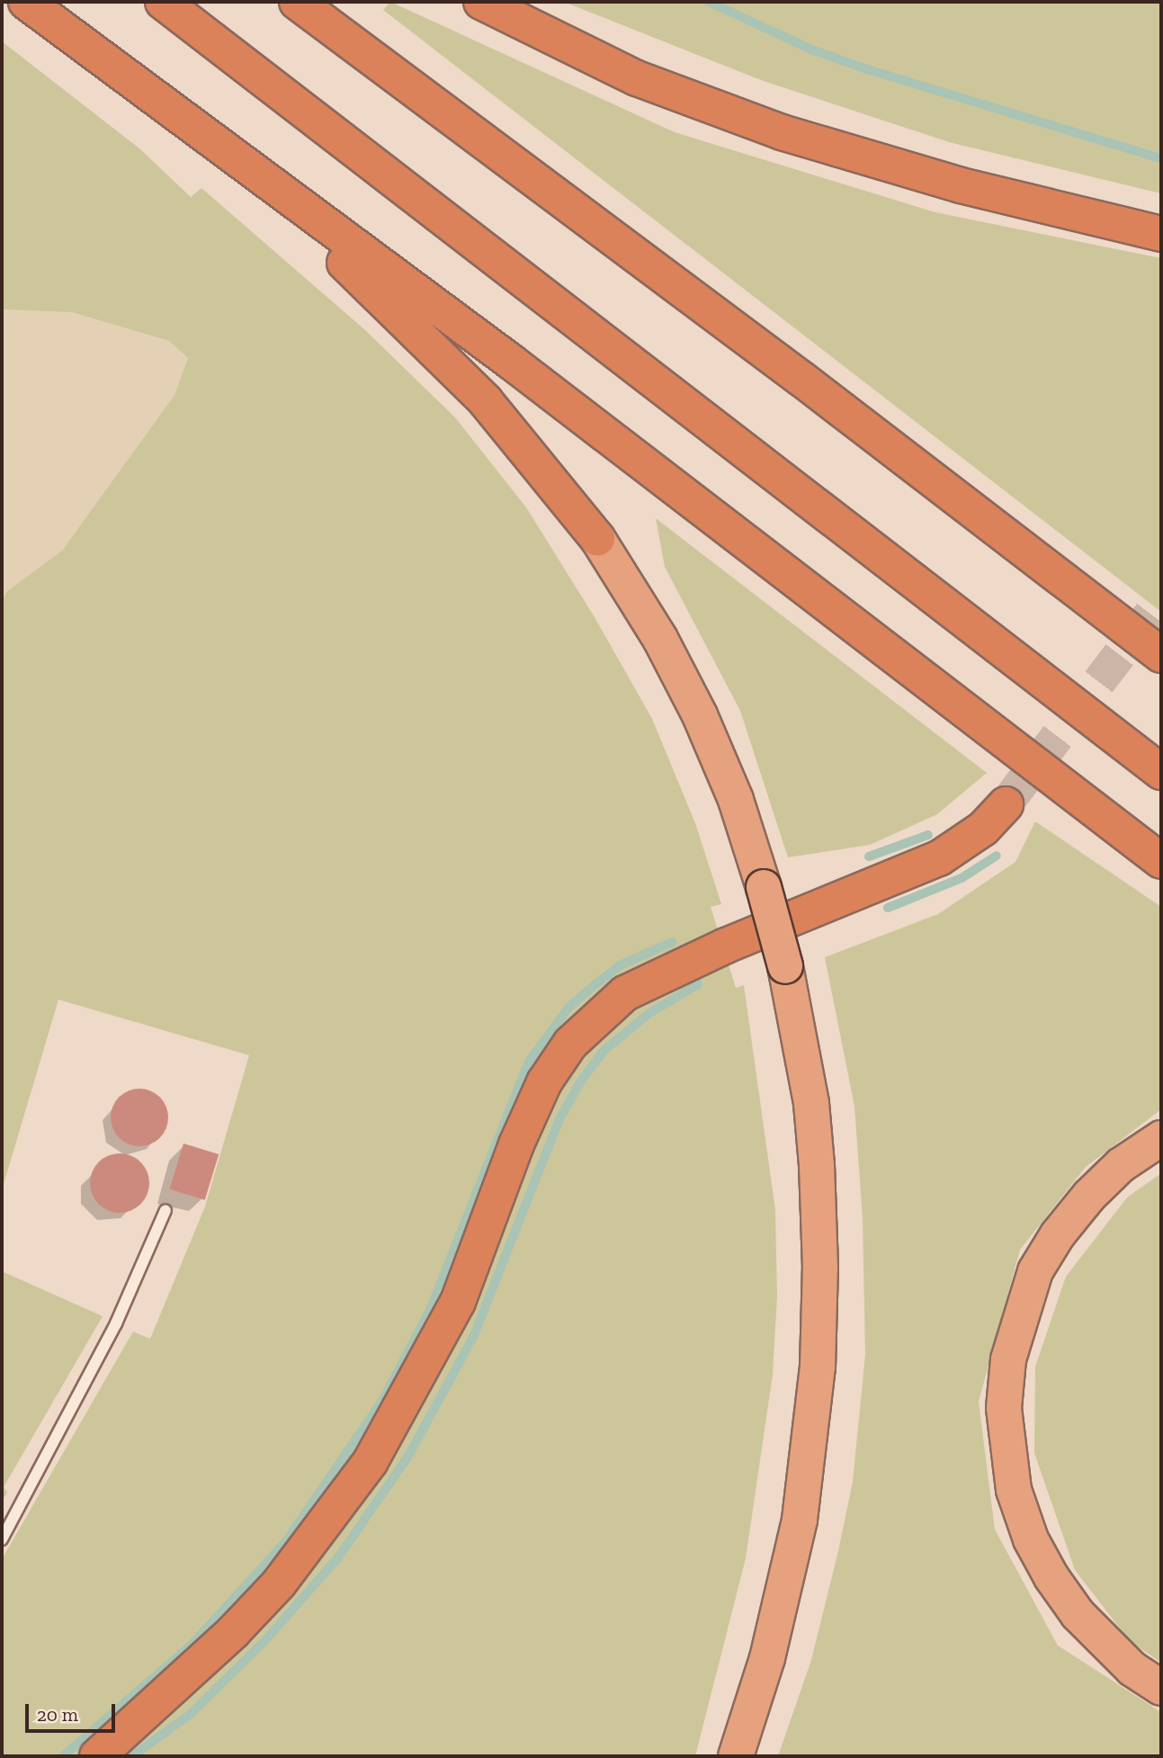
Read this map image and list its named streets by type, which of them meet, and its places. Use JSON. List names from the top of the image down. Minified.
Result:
{"scale_bar":"20 m"}
